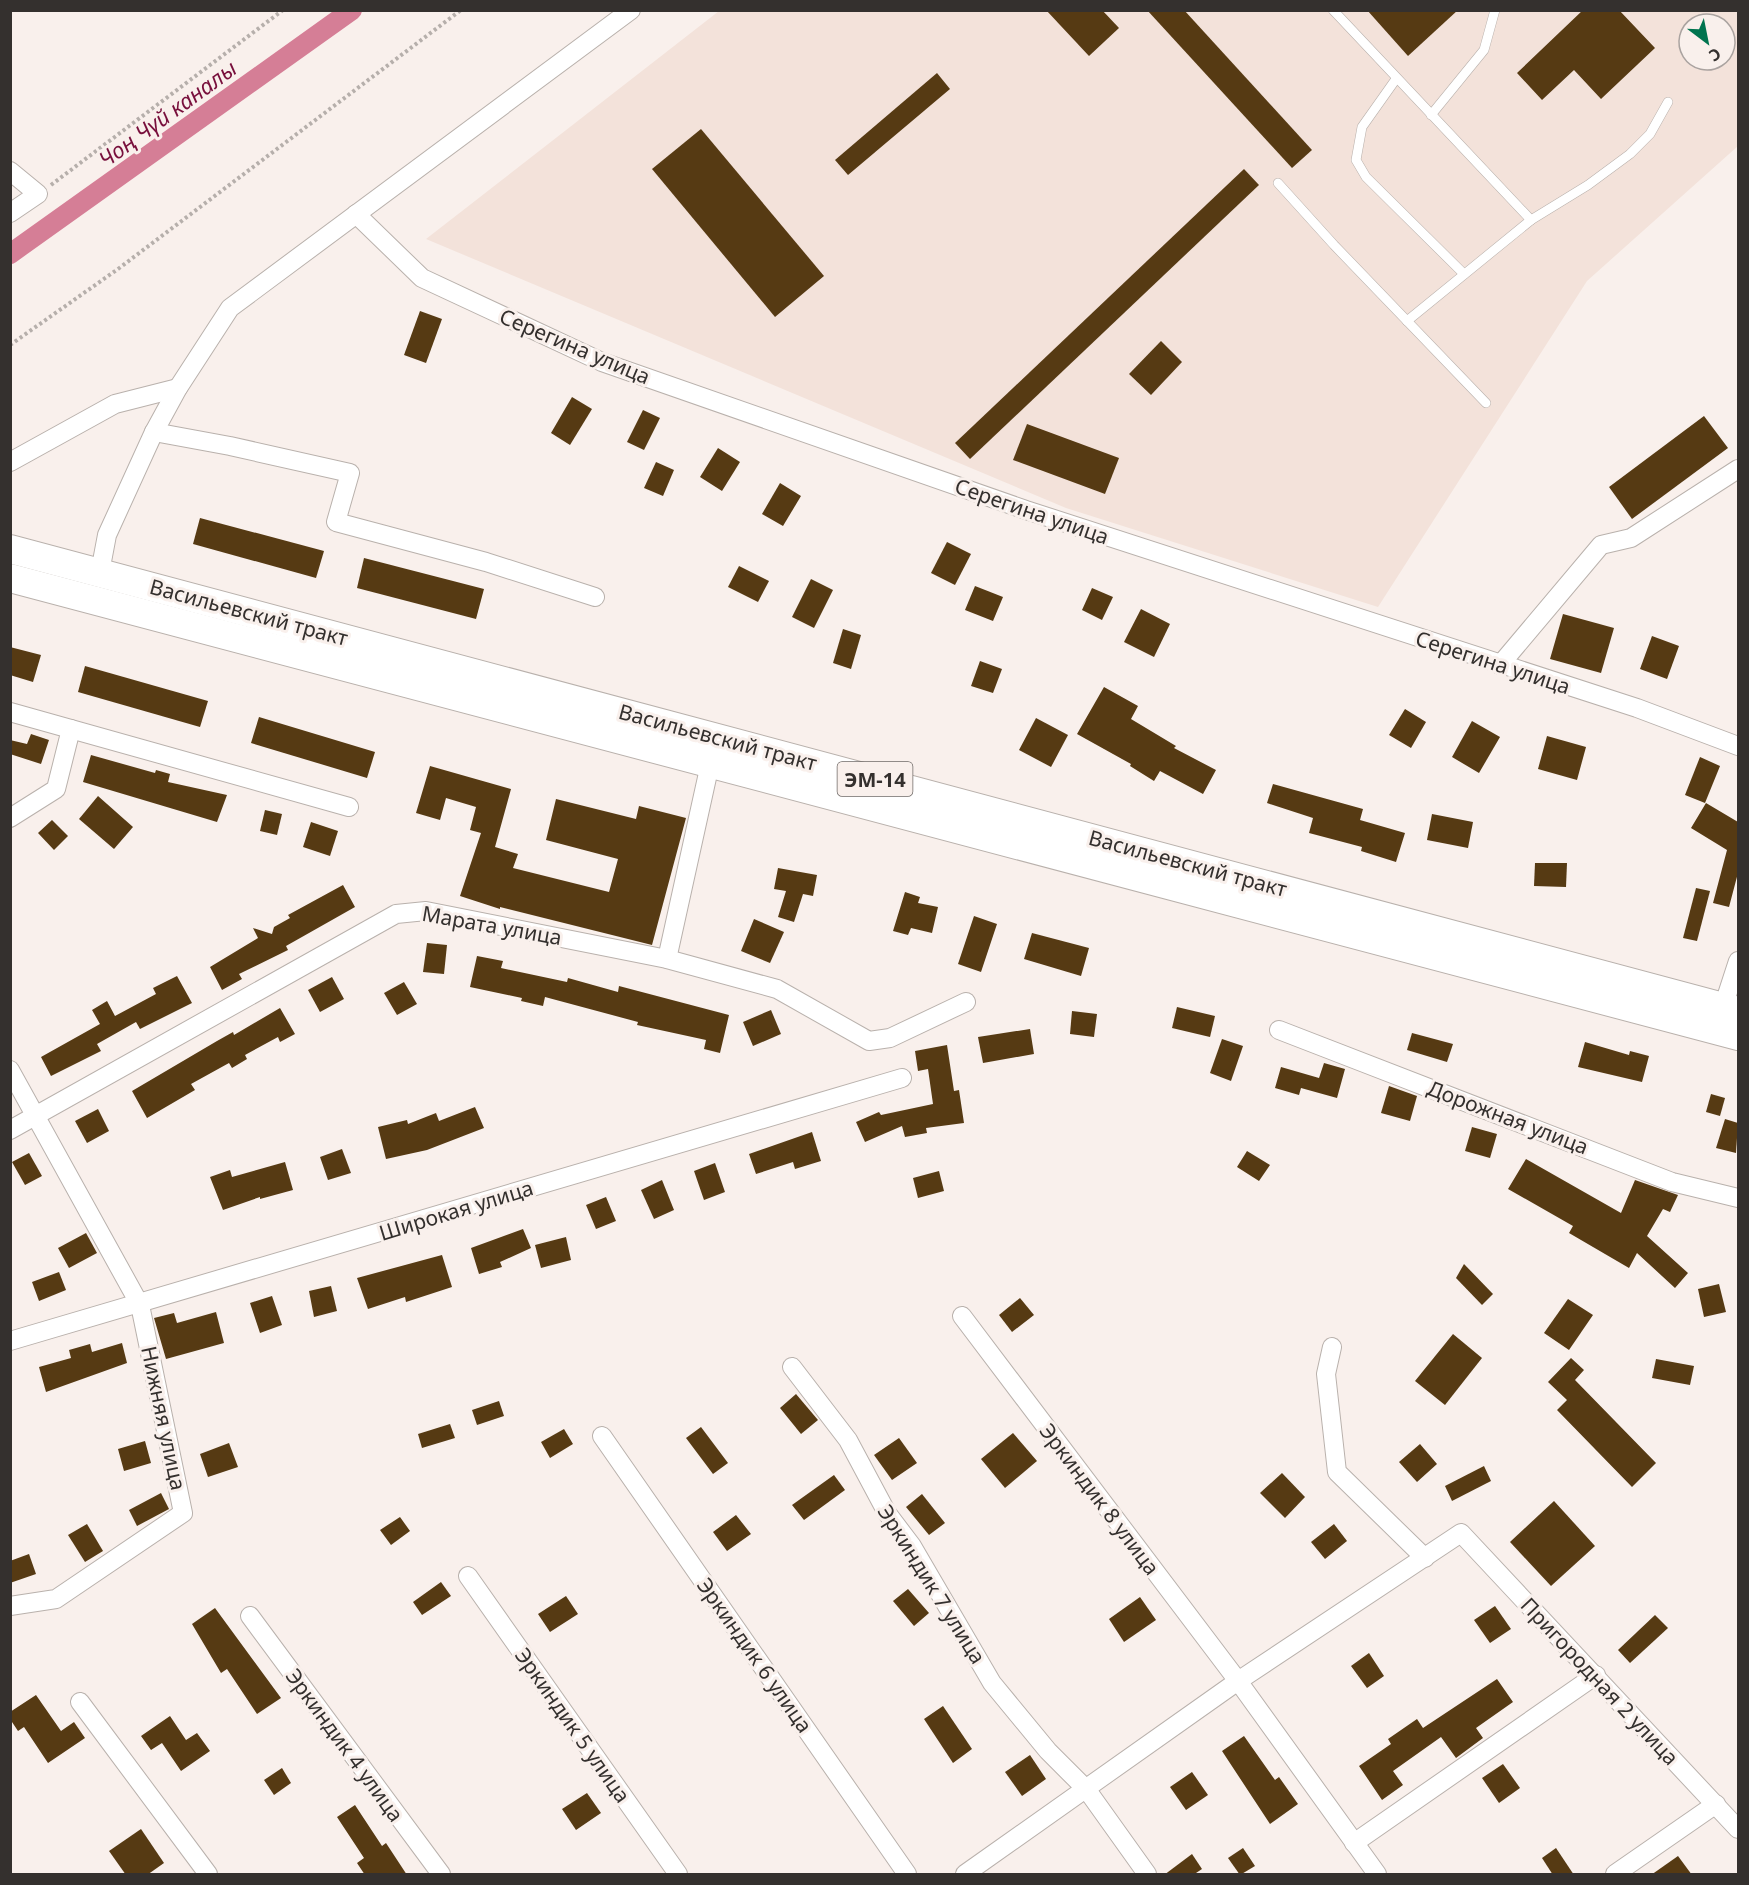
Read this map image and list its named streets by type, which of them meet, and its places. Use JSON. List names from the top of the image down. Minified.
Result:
{"streets":{"main road":["Васильевский тракт","ЭМ-14"],"street":["Серегина улица","Марата улица","Дорожная улица","Широкая улица","Нижняя улица","Эркиндик 8 улица","Эркиндик 7 улица","Эркиндик 6 улица","Пригородная 2 улица","Эркиндик 5 улица","Эркиндик 4 улица"]},"crossings":[["Широкая улица","Нижняя улица"]],"water":["Чоң Чүй каналы"],"north":"bottom right"}
